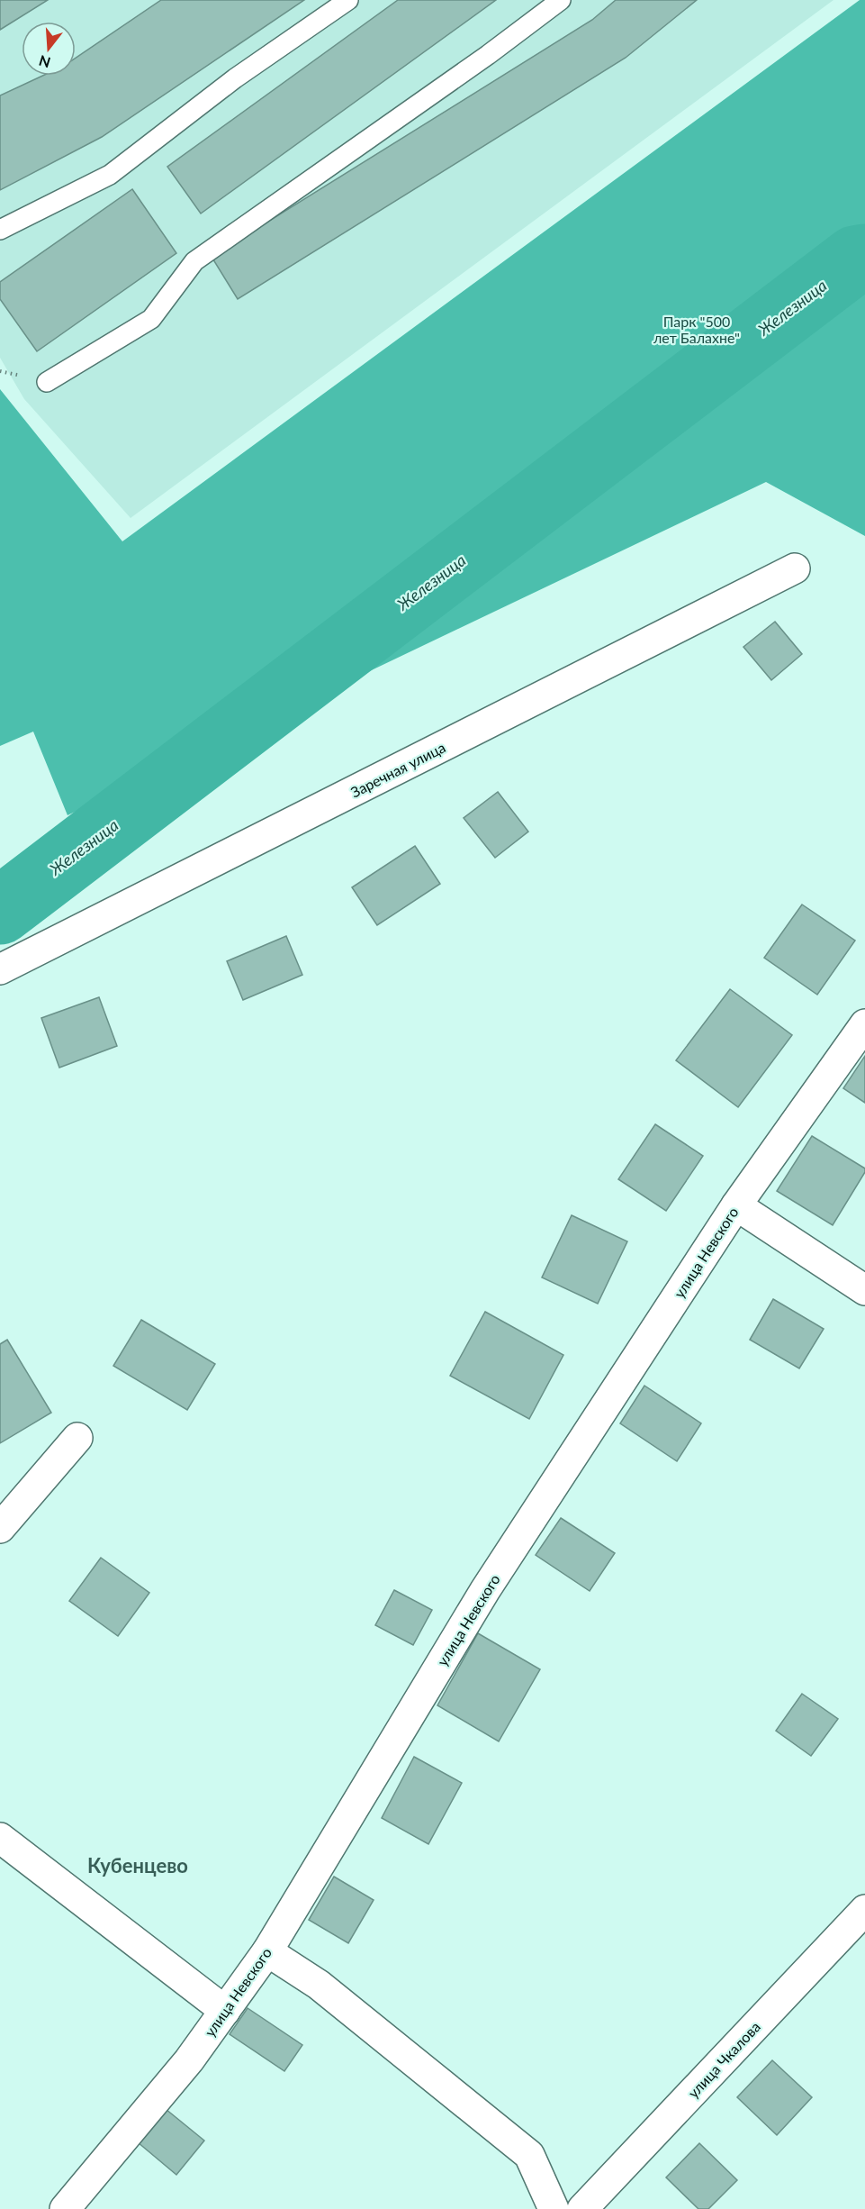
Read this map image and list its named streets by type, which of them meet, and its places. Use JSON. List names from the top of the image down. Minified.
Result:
{"streets":{"street":["Заречная улица","улица Невского","улица Чкалова"]},"districts":["Кубенцево"],"water":["Железница"],"parks":["Парк \"500 лет Балахне\""],"north":"bottom"}
